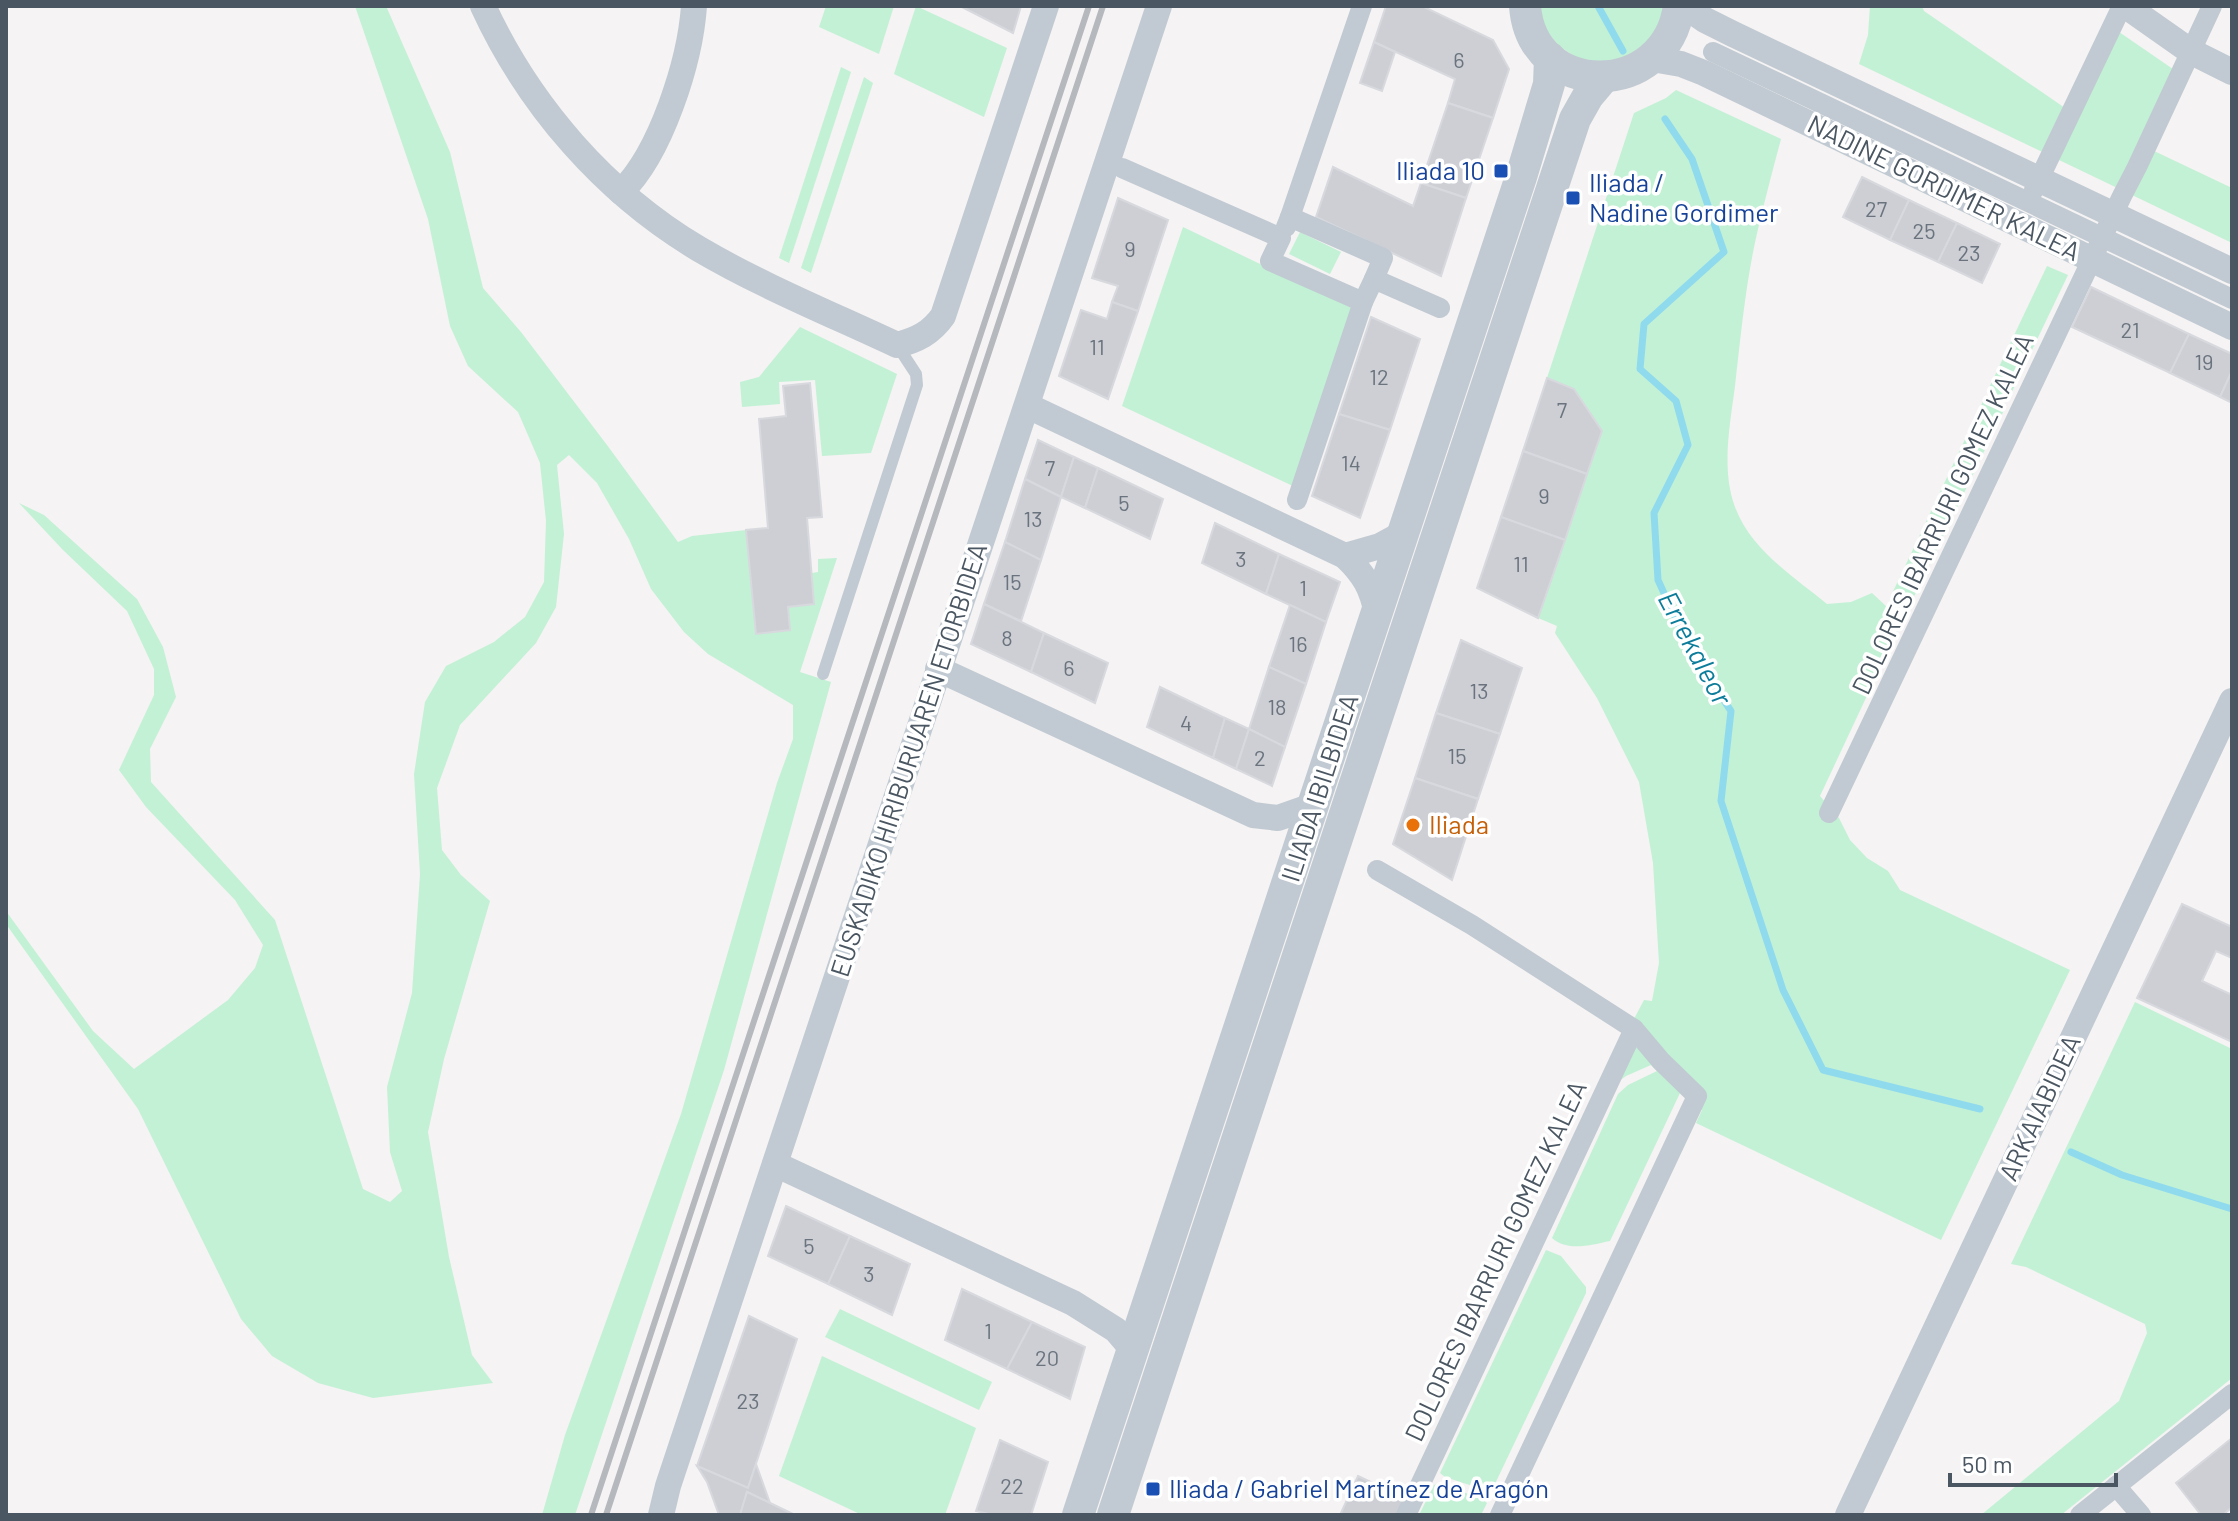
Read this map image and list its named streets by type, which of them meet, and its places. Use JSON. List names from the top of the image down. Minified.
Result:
{"streets":{"street":["NADINE GORDIMER KALEA","DOLORES IBARRURI GOMEZ KALEA","EUSKADIKO HIRIBURUAREN ETORBIDEA","ILIADA IBILBIDEA","ARKAIABIDEA"]},"crossings":[["NADINE GORDIMER KALEA","DOLORES IBARRURI GOMEZ KALEA"]],"water":["Errekaleor"],"places":{"transit":["Iliada 10","Iliada / Nadine Gordimer","Iliada / Gabriel Martínez de Aragón"],"other":["Iliada"]},"house_numbers":["6","27","25","9","23","21","11","19","12","7","14","7","9","5","13","3","11","15","1","8","16","6","13","18","4","15","2","5","3","1","20","23","22"],"scale_bar":"50 m"}
